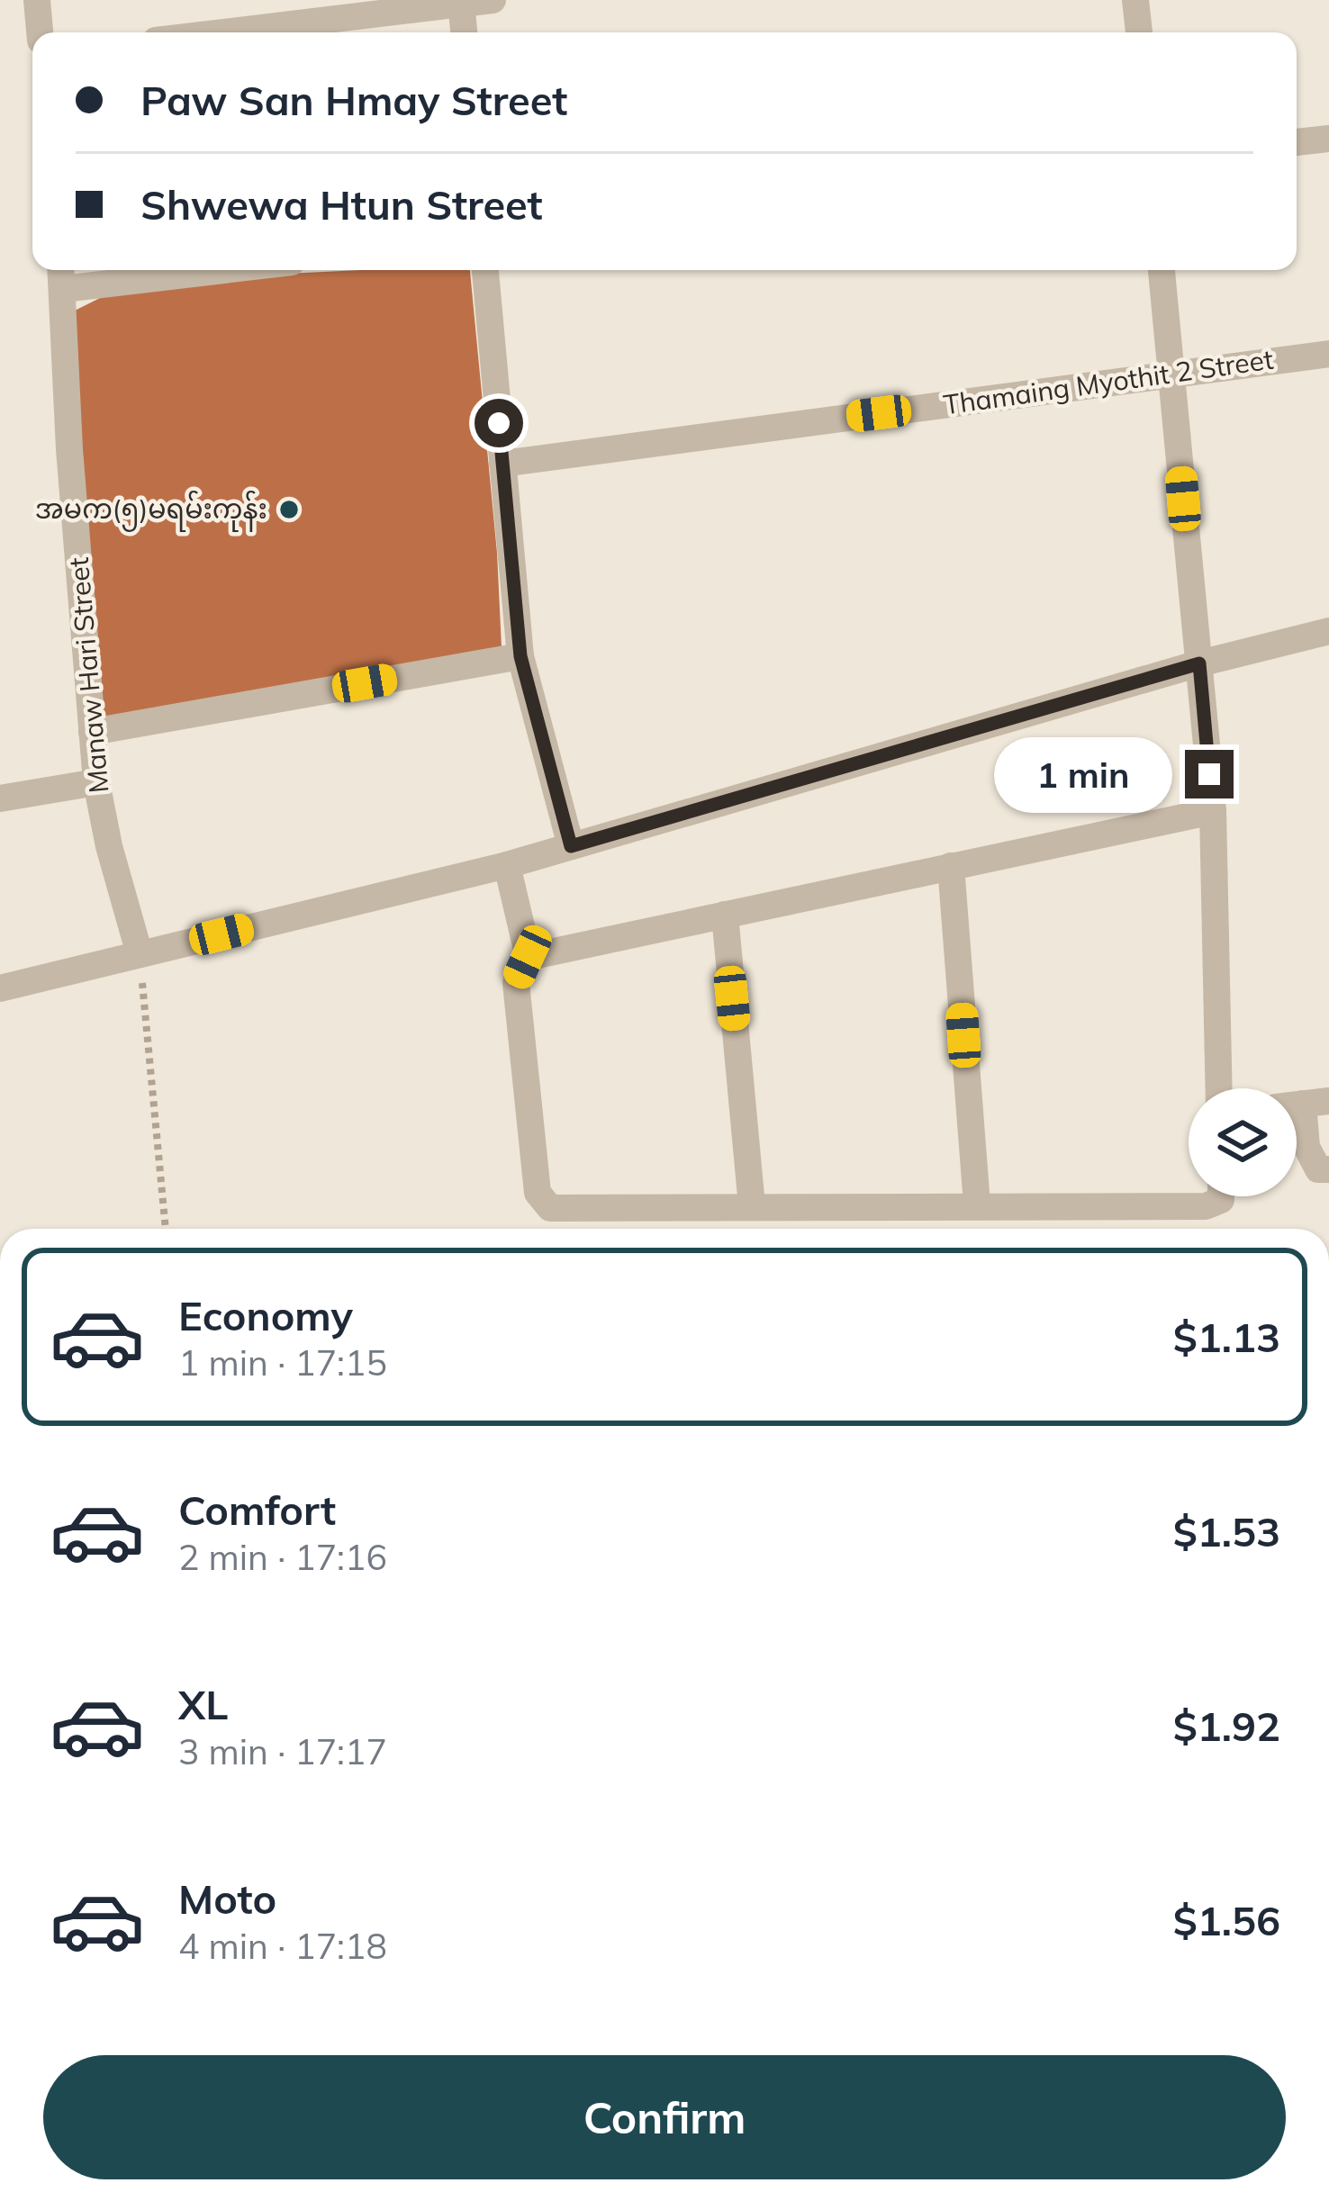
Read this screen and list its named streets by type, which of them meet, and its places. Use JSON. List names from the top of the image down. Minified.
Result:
{"streets":{"street":["Thamaing Myothit 2 Street","Manaw Hari Street"]},"places":["အမက(၅)မရမ်းကုန်း"],"page":{"banner":["Paw San Hmay Street","Shwewa Htun Street"],"bubble":"1 min","list":[{"name":"Economy","note":"1 min · 17:15","value":"$1.13"},{"name":"Comfort","note":"2 min · 17:16","value":"$1.53"},{"name":"XL","note":"3 min · 17:17","value":"$1.92"},{"name":"Moto","note":"4 min · 17:18","value":"$1.56"}],"buttons":"Confirm"}}
